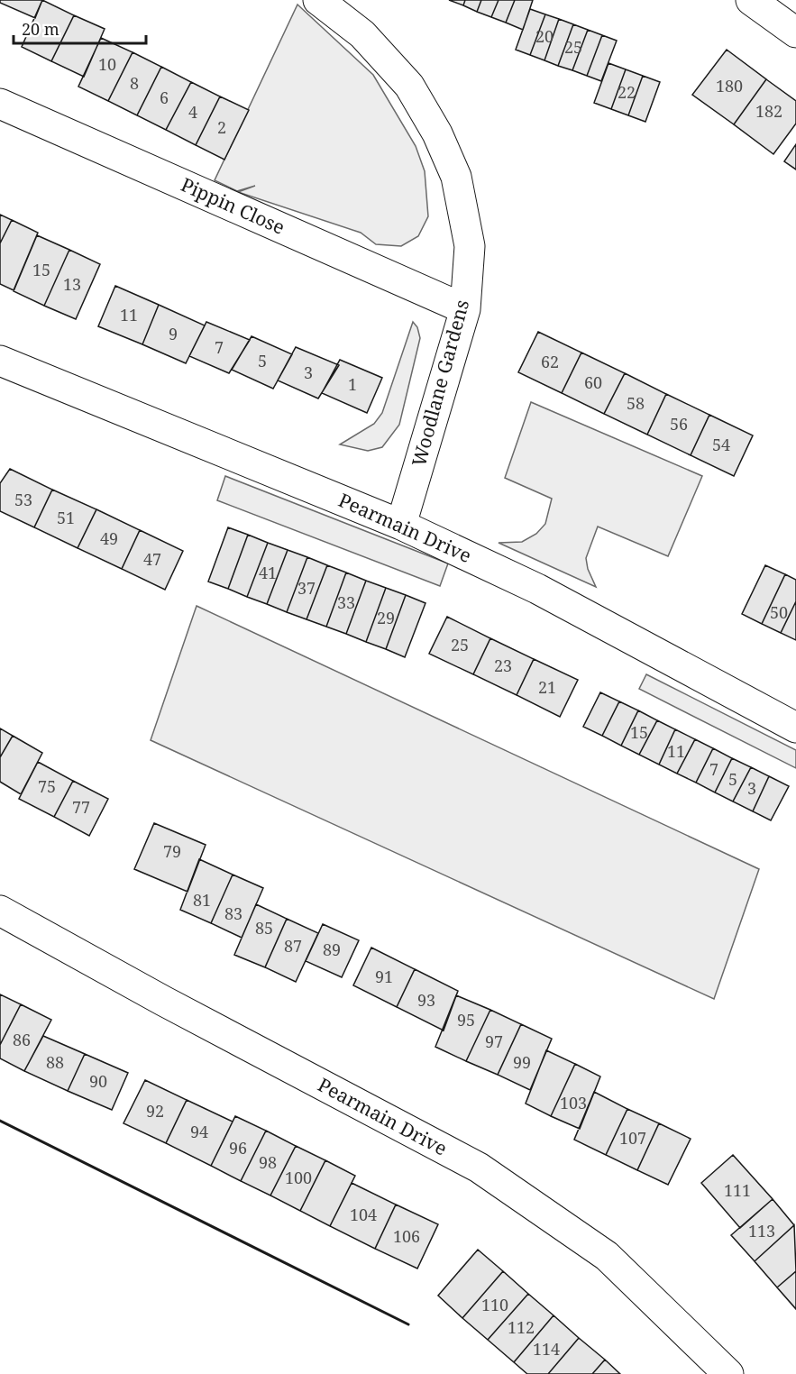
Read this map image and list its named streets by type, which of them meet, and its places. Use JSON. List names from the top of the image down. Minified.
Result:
{"streets":{"street":["Pippin Close","Woodlane Gardens","Pearmain Drive"]},"crossings":[["Pippin Close","Woodlane Gardens"],["Woodlane Gardens","Pearmain Drive"]],"house_numbers":["20","25","10","8","180","22","6","182","4","2","15","13","11","9","7","5","62","3","60","1","58","56","54","53","51","49","47","41","37","33","50","29","25","23","21","15","11","7","5","75","3","77","79","81","83","85","87","89","91","93","95","86","97","88","99","90","103","92","94","107","96","98","100","111","104","113","106","110","112","114"],"scale_bar":"20 m"}
